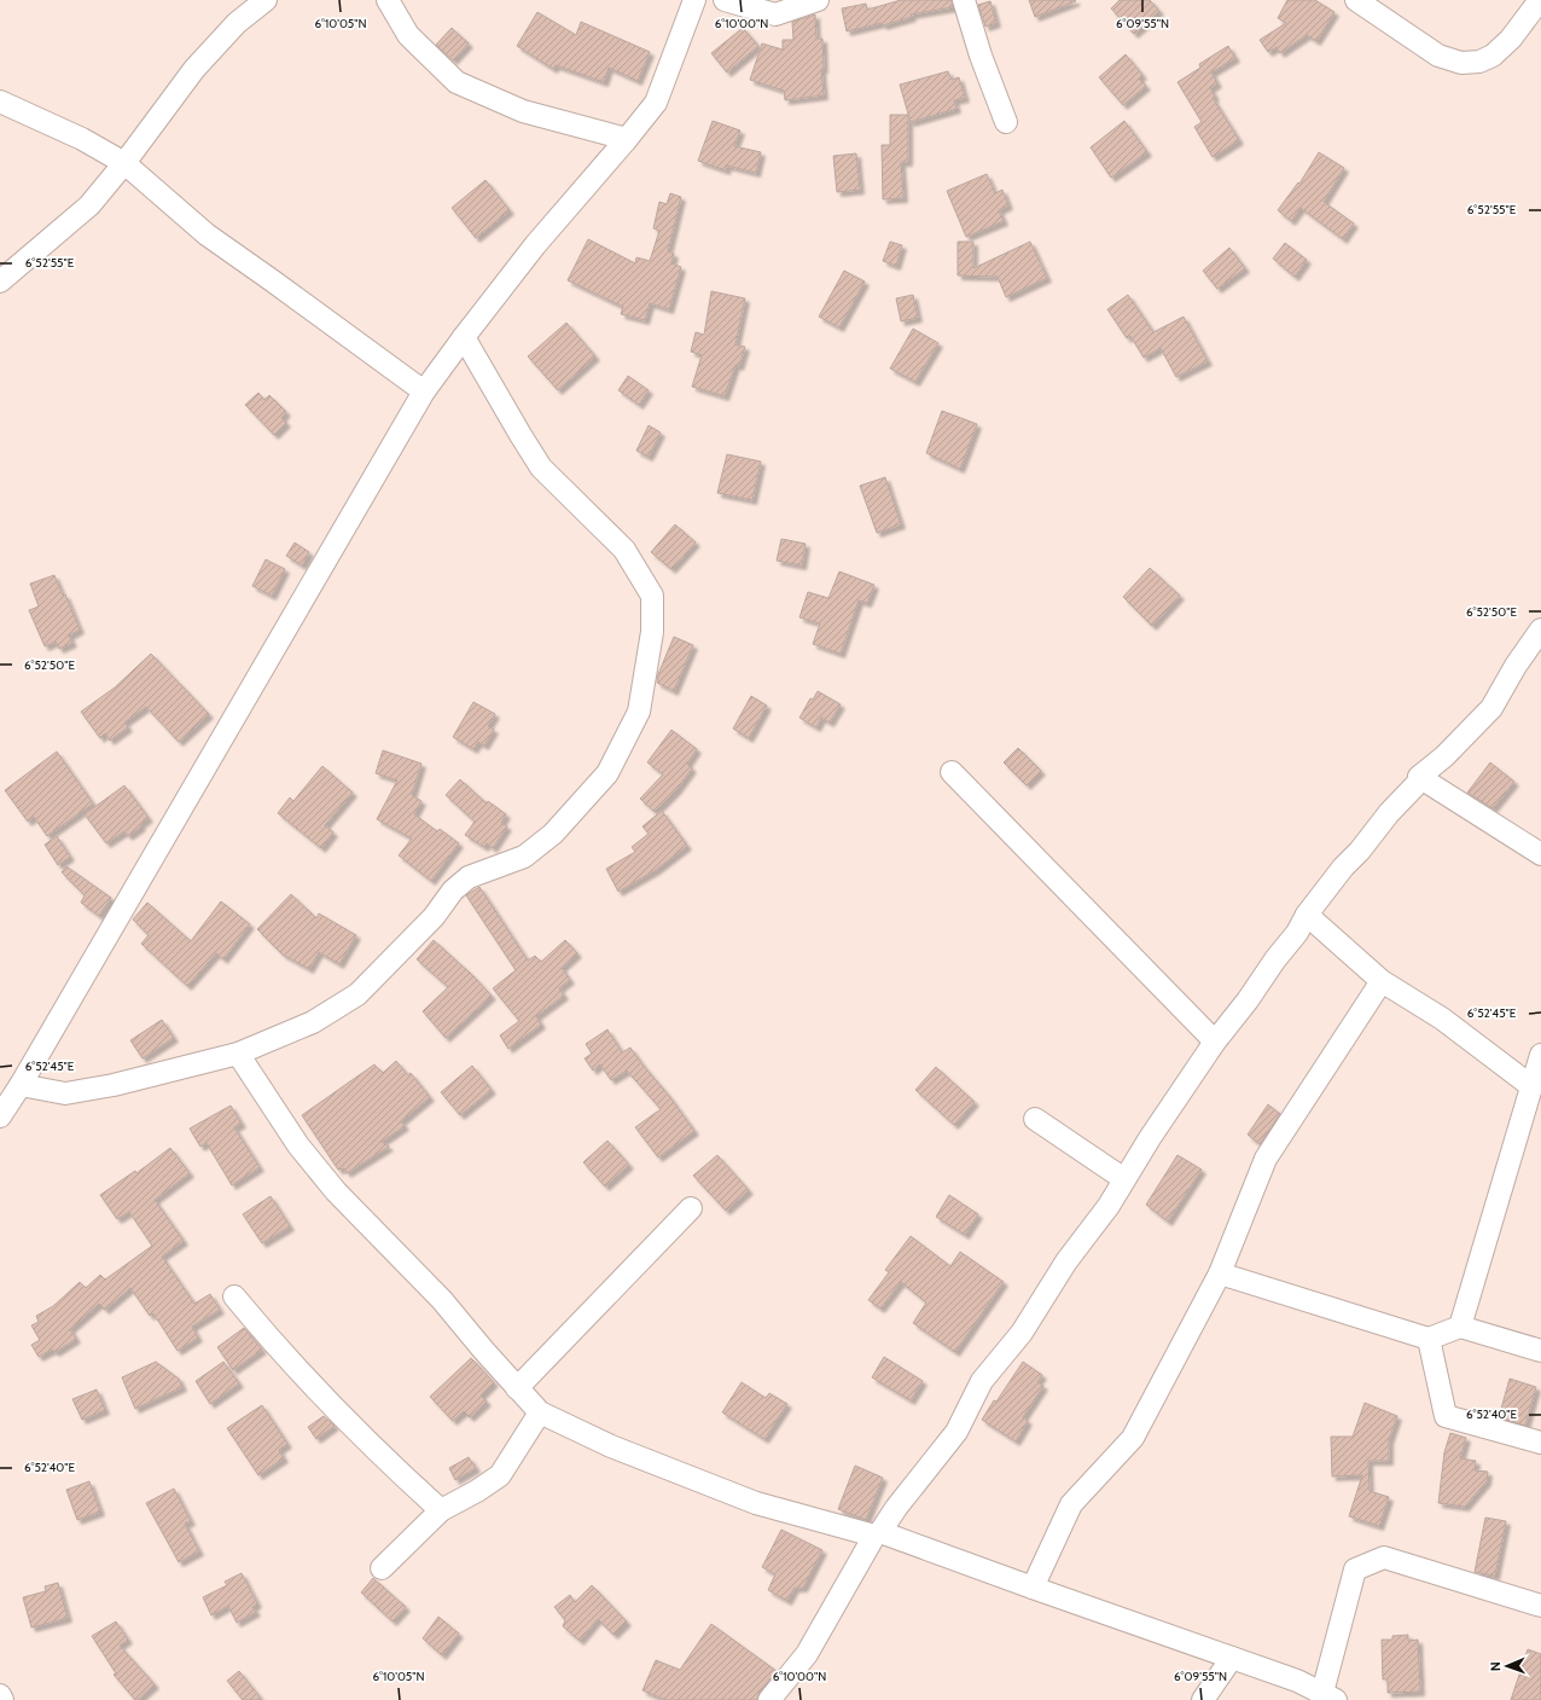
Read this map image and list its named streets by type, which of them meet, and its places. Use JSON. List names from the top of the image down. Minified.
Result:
{"north":"left","coordinates":["6°10'05\"N","6°10'00\"N","6°09'55\"N","6°52'55\"E","6°52'50\"E","6°52'45\"E","6°52'40\"E"]}
